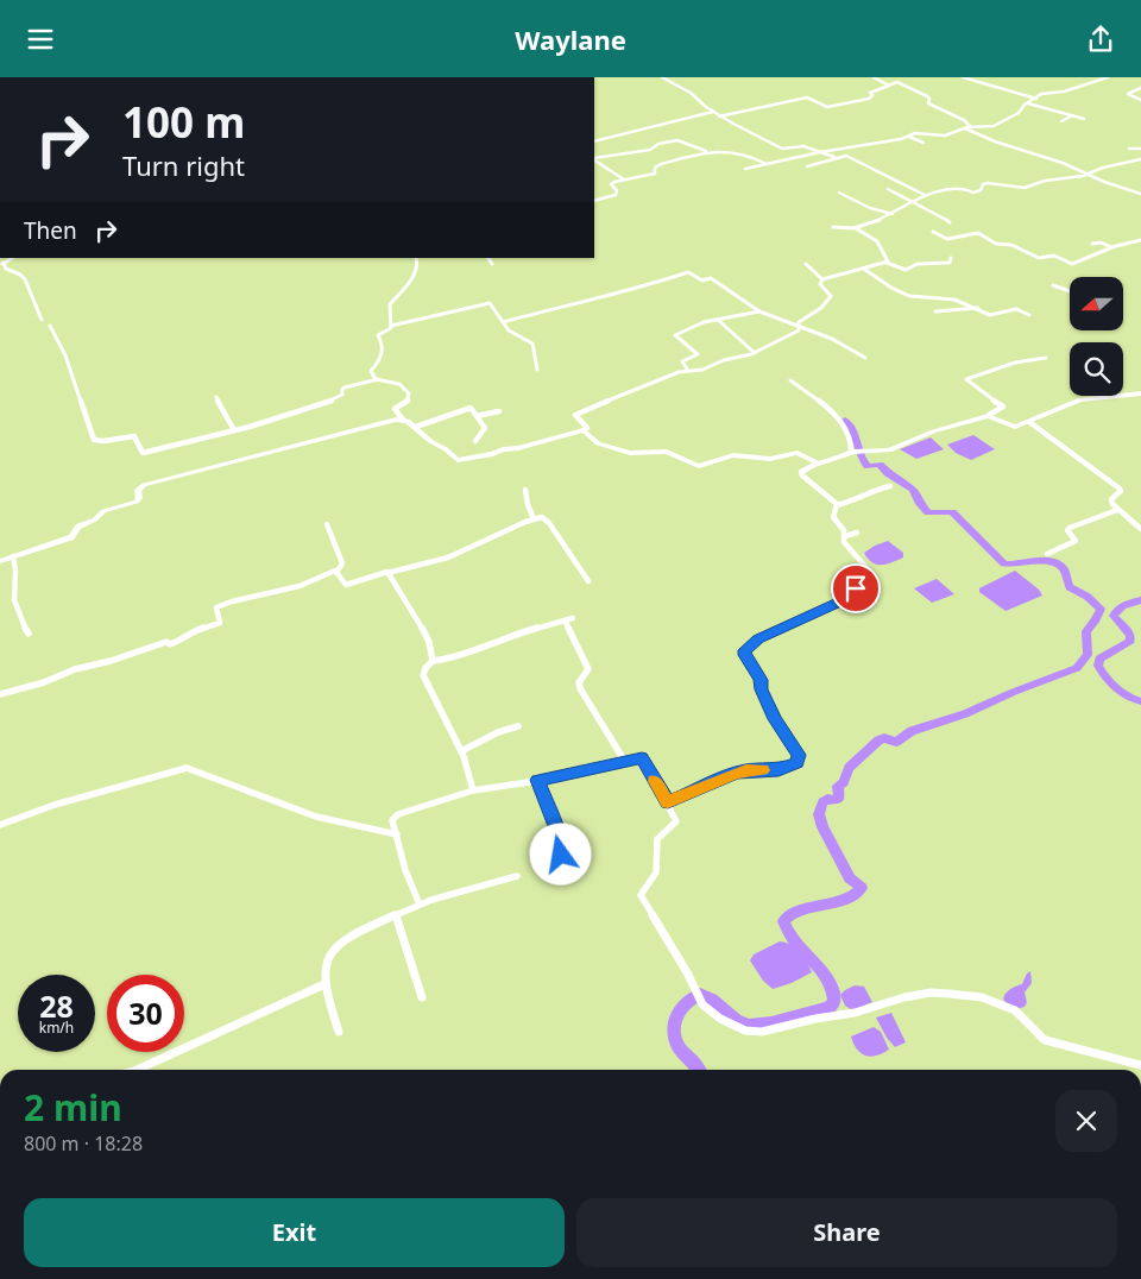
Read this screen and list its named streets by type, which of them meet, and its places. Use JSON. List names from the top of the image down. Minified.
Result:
{"north":"left","page":{"header":"Waylane","turn":["100 m","Turn right"],"then":"Then","speed":"28 km/h","limit":"30","heading":["2 min","800 m · 18:28"],"buttons":["Exit","Share"]}}
